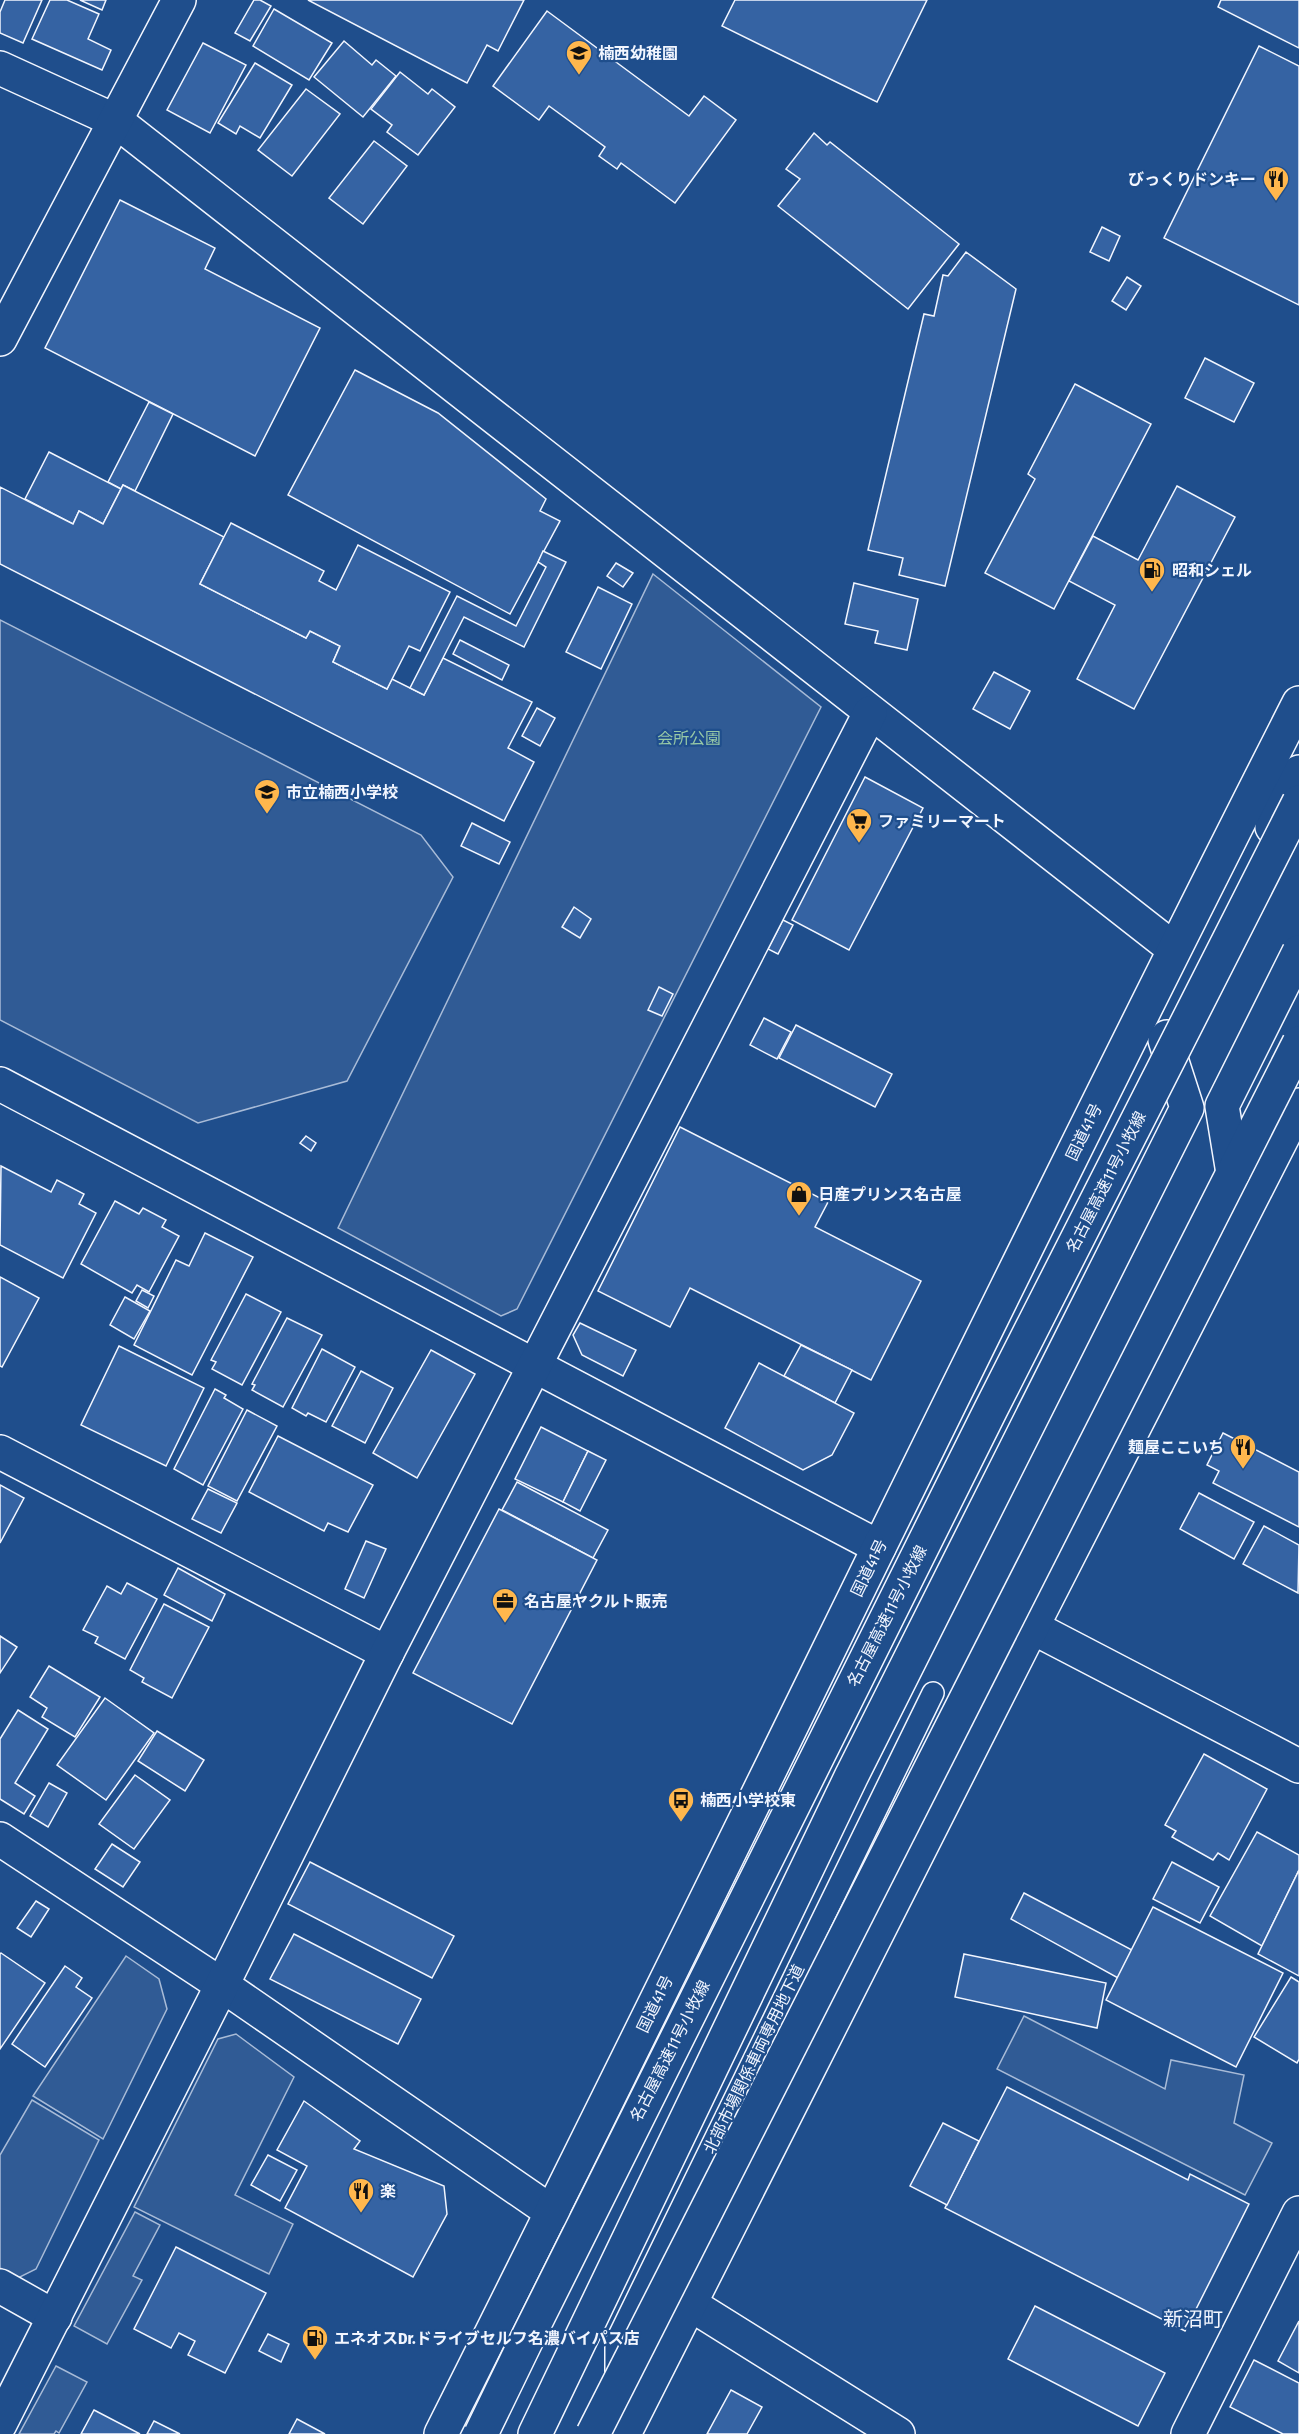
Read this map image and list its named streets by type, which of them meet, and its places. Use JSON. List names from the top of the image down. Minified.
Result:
{"streets":{"main road":["国道41号","名古屋高速11号小牧線"],"lane":["北部市場関係車両専用地下道"]},"districts":["新沼町"],"parks":["会所公園"],"places":{"school or university":["楠西幼稚園","市立楠西小学校"],"restaurant":["びっくりドンキー","麺屋ここいち","楽"],"fuel station":["昭和シェル","エネオスDr.ドライブセルフ名濃バイパス店"],"supermarket":["ファミリーマート"],"shop":["日産プリンス名古屋"],"office":["名古屋ヤクルト販売"],"bus stop":["楠西小学校東"]}}
